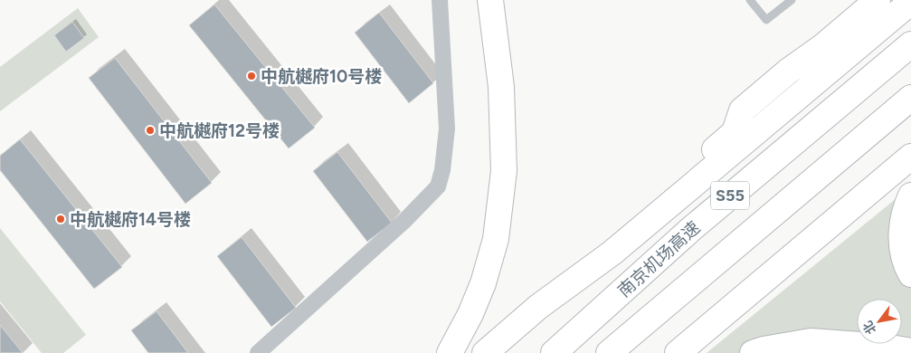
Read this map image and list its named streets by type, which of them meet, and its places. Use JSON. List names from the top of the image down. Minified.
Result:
{"streets":{"highway":["S55","南京机场高速"]},"places":["中航樾府10号楼","中航樾府12号楼","中航樾府14号楼"],"north":"bottom left"}
